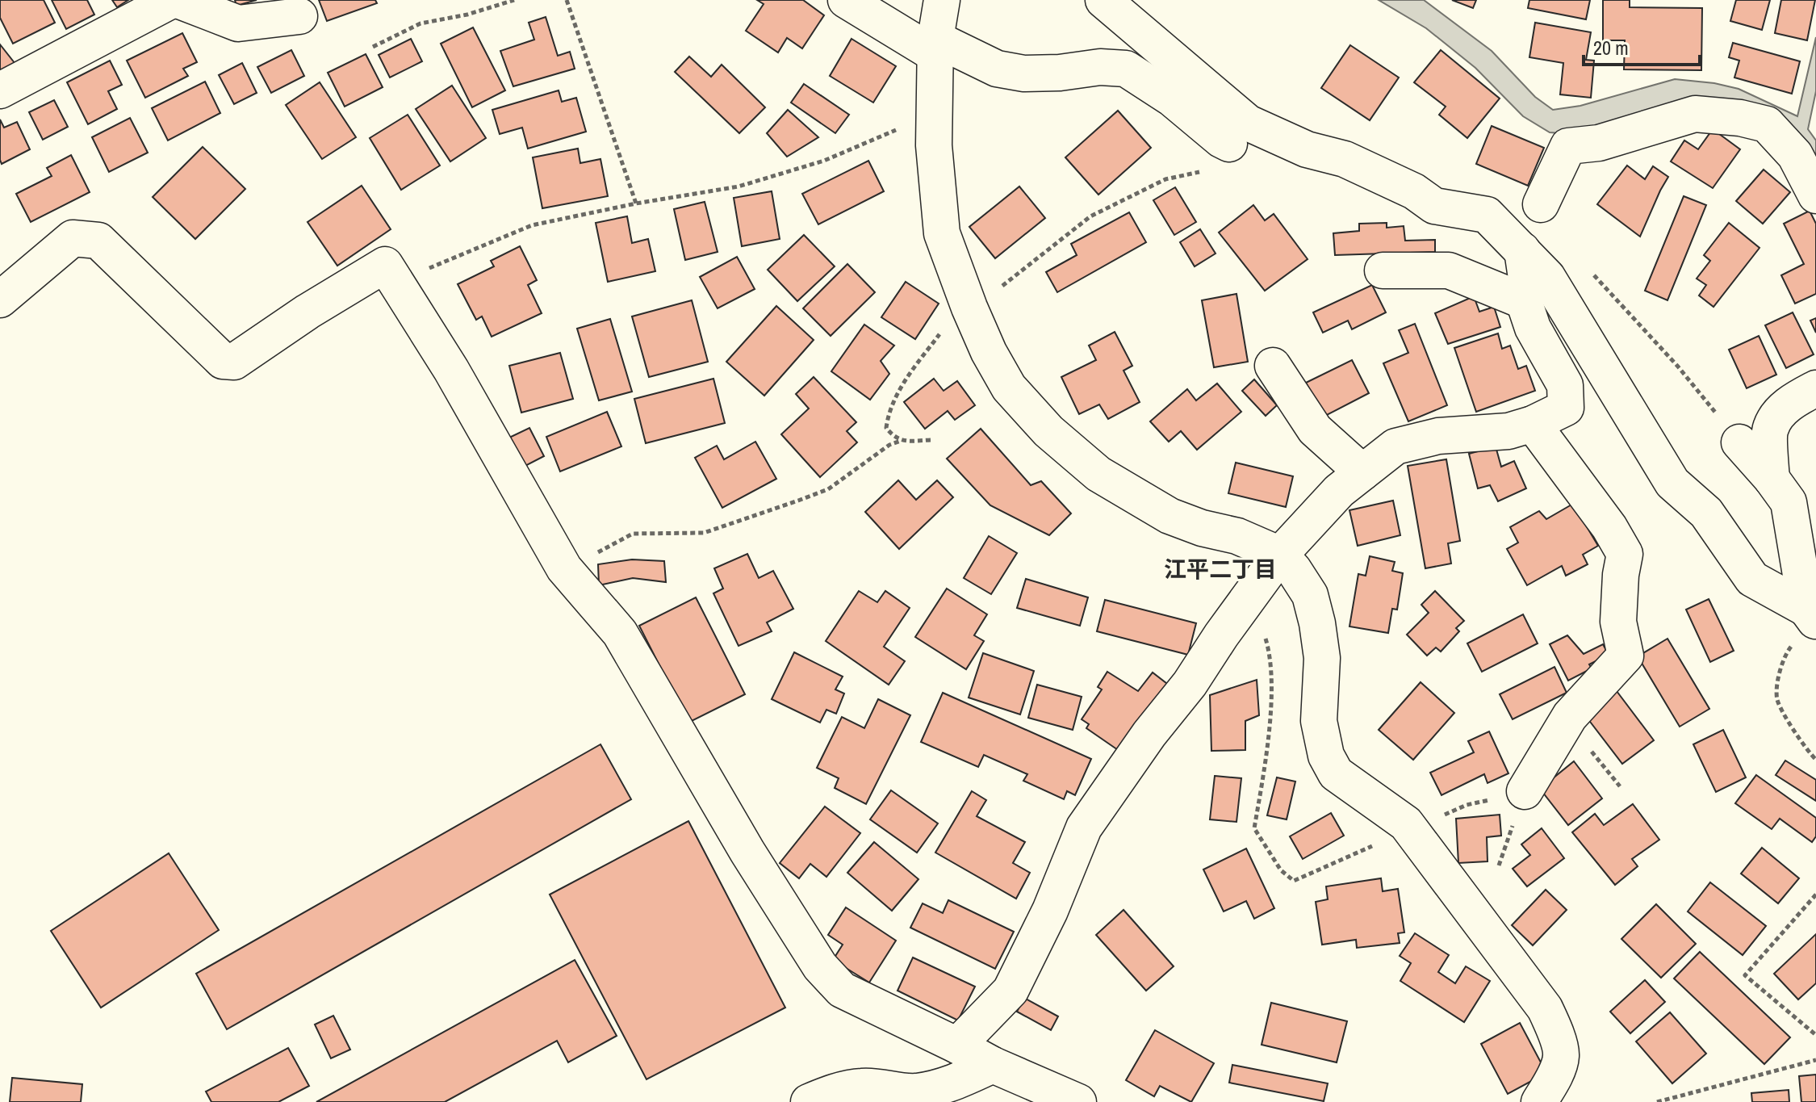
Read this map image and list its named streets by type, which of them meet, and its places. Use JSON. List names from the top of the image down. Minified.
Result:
{"districts":["江平二丁目"],"scale_bar":"20 m"}
